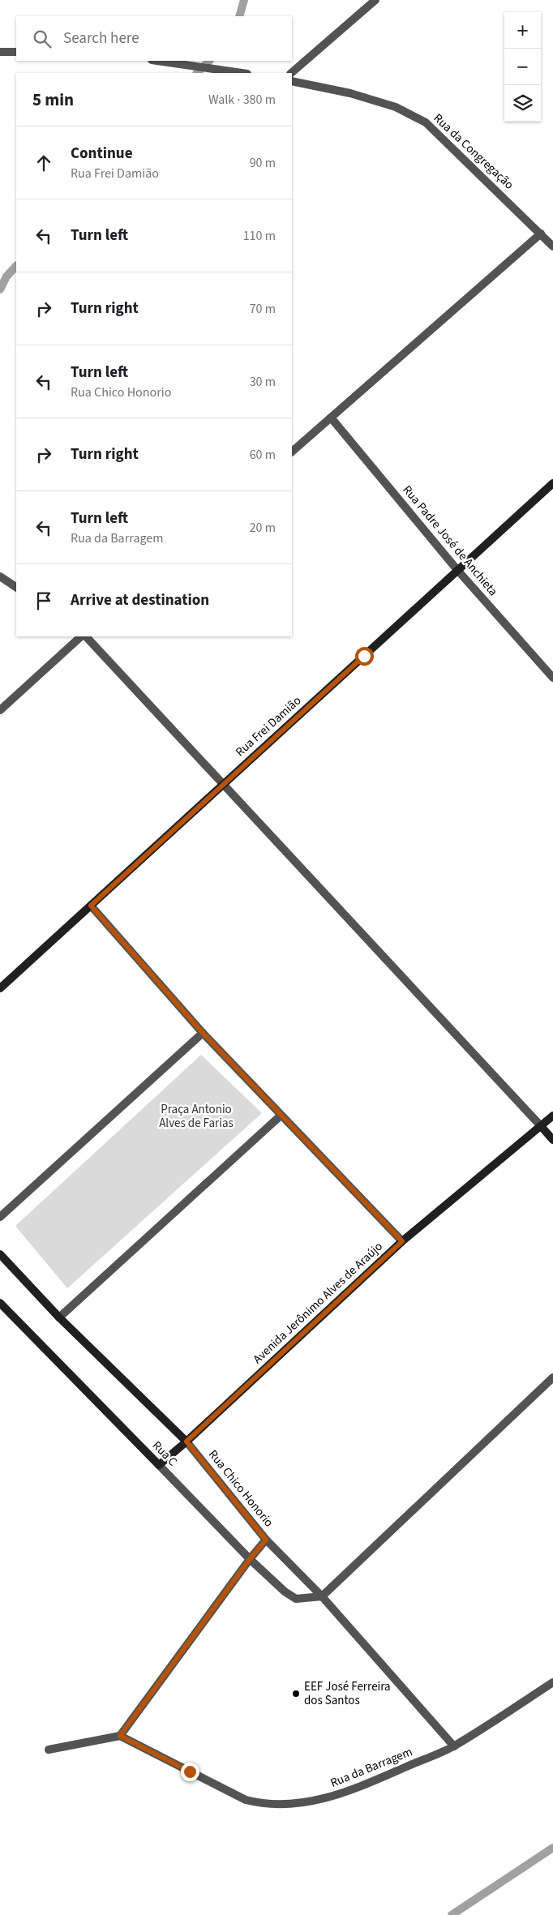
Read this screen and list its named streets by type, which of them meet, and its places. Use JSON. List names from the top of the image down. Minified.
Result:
{"streets":{"street":["Rua da Congregação","Rua Padre José de Anchieta","Rua Frei Damião","Avenida Jerônimo Alves de Araújo","Rua C","Rua Chico Honorio","Rua da Barragem"]},"crossings":[["Rua Padre José de Anchieta","Rua Frei Damião"],["Avenida Jerônimo Alves de Araújo","Rua C"],["Avenida Jerônimo Alves de Araújo","Rua Chico Honorio"],["Rua C","Rua Chico Honorio"],["Rua Chico Honorio","Rua da Barragem"]],"parks":["Praça Antonio Alves de Farias"],"places":["EEF José Ferreira dos Santos"],"page":{"map_buttons":["+","−"],"search":"Search here","heading":["5 min","Walk · 380 m"],"list":[["Continue","Rua Frei Damião","90 m"],["Turn left","110 m"],["Turn right","70 m"],["Turn left","Rua Chico Honorio","30 m"],["Turn right","60 m"],["Turn left","Rua da Barragem","20 m"],"Arrive at destination"]}}
